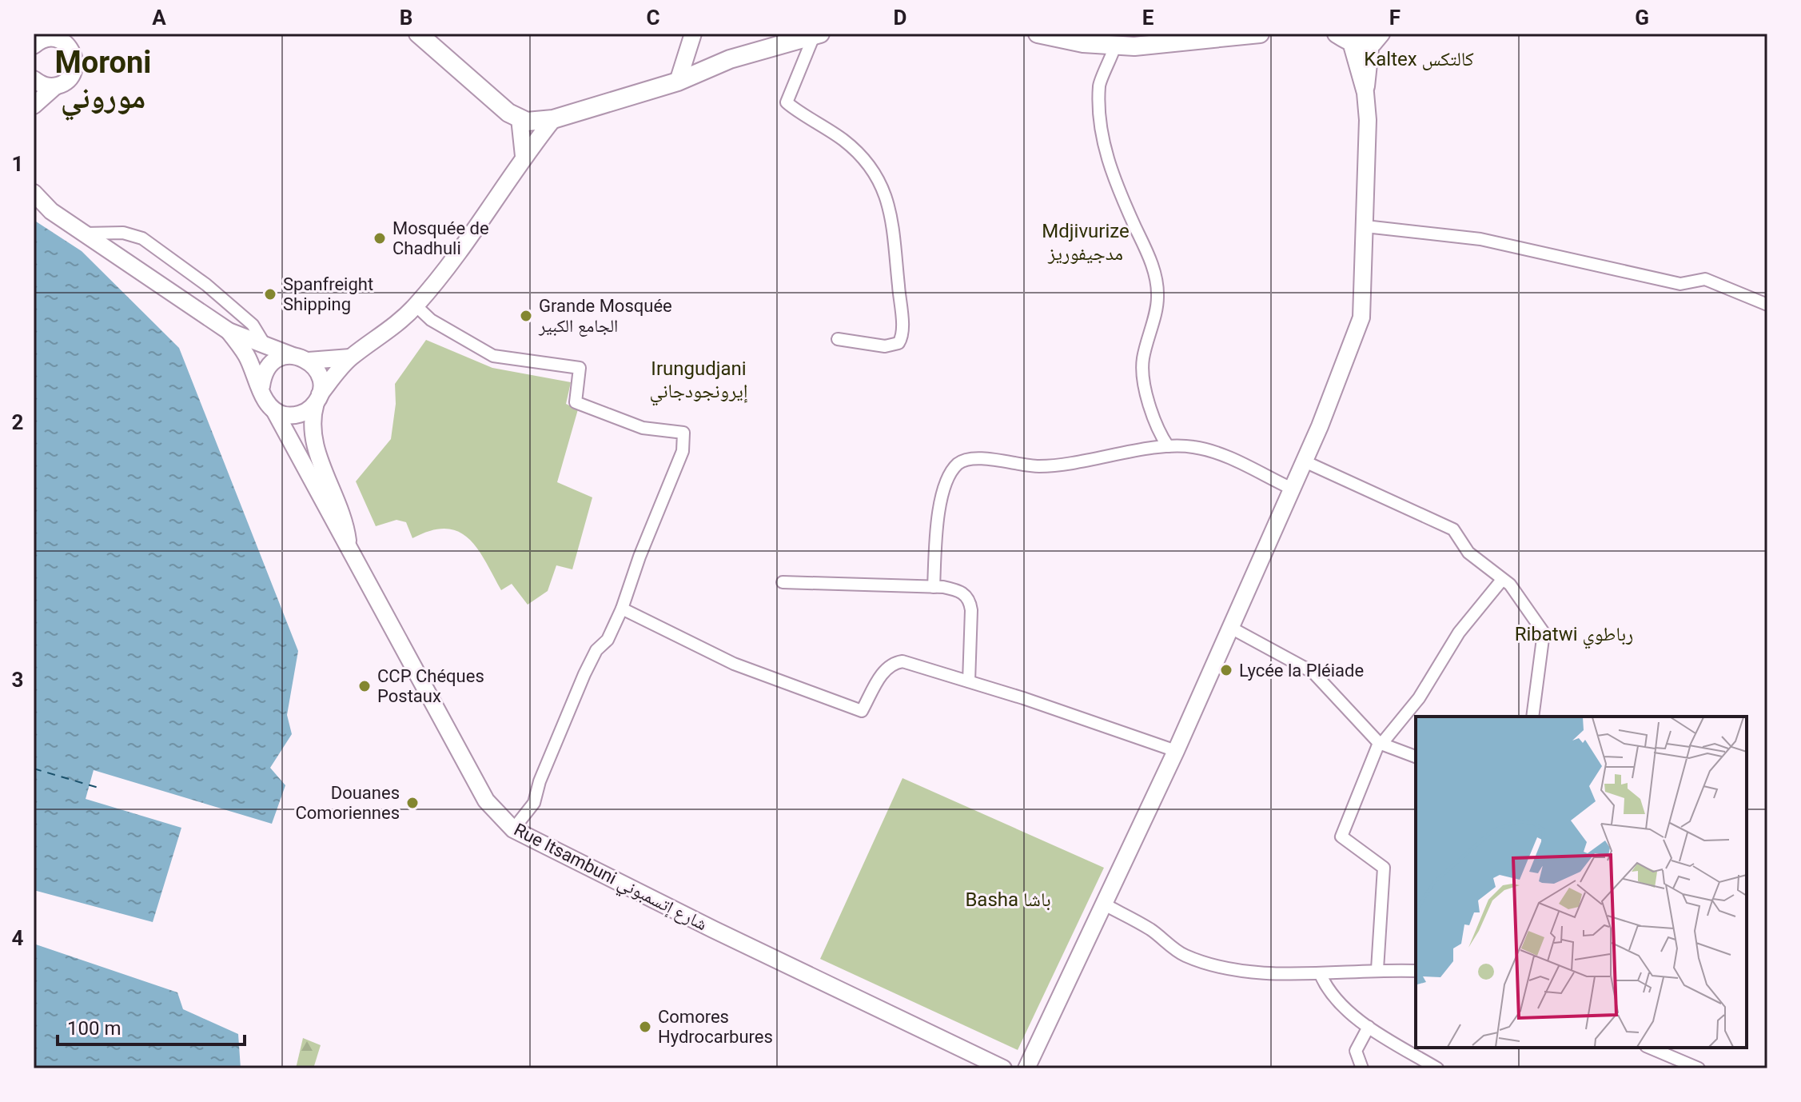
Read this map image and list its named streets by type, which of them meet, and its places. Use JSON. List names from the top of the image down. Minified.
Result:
{"streets":{"main road":["Rue Itsambuni شارع إتسمبوني"]},"districts":["Kaltex كالتكس","Moroni موروني","Mdjivurize مدجيفوريز","Irungudjani إيرونجودجاني","Ribatwi رباطوي","Basha باشا"],"places":["Mosquée de Chadhuli","Spanfreight Shipping","Grande Mosquée الجامع الكبير","Lycée la Pléiade","CCP Chéques Postaux","Douanes Comoriennes","Comores Hydrocarbures"],"scale_bar":"100 m","grid":{"columns":["A","B","C","D","E","F","G"],"rows":["1","2","3","4"]}}
